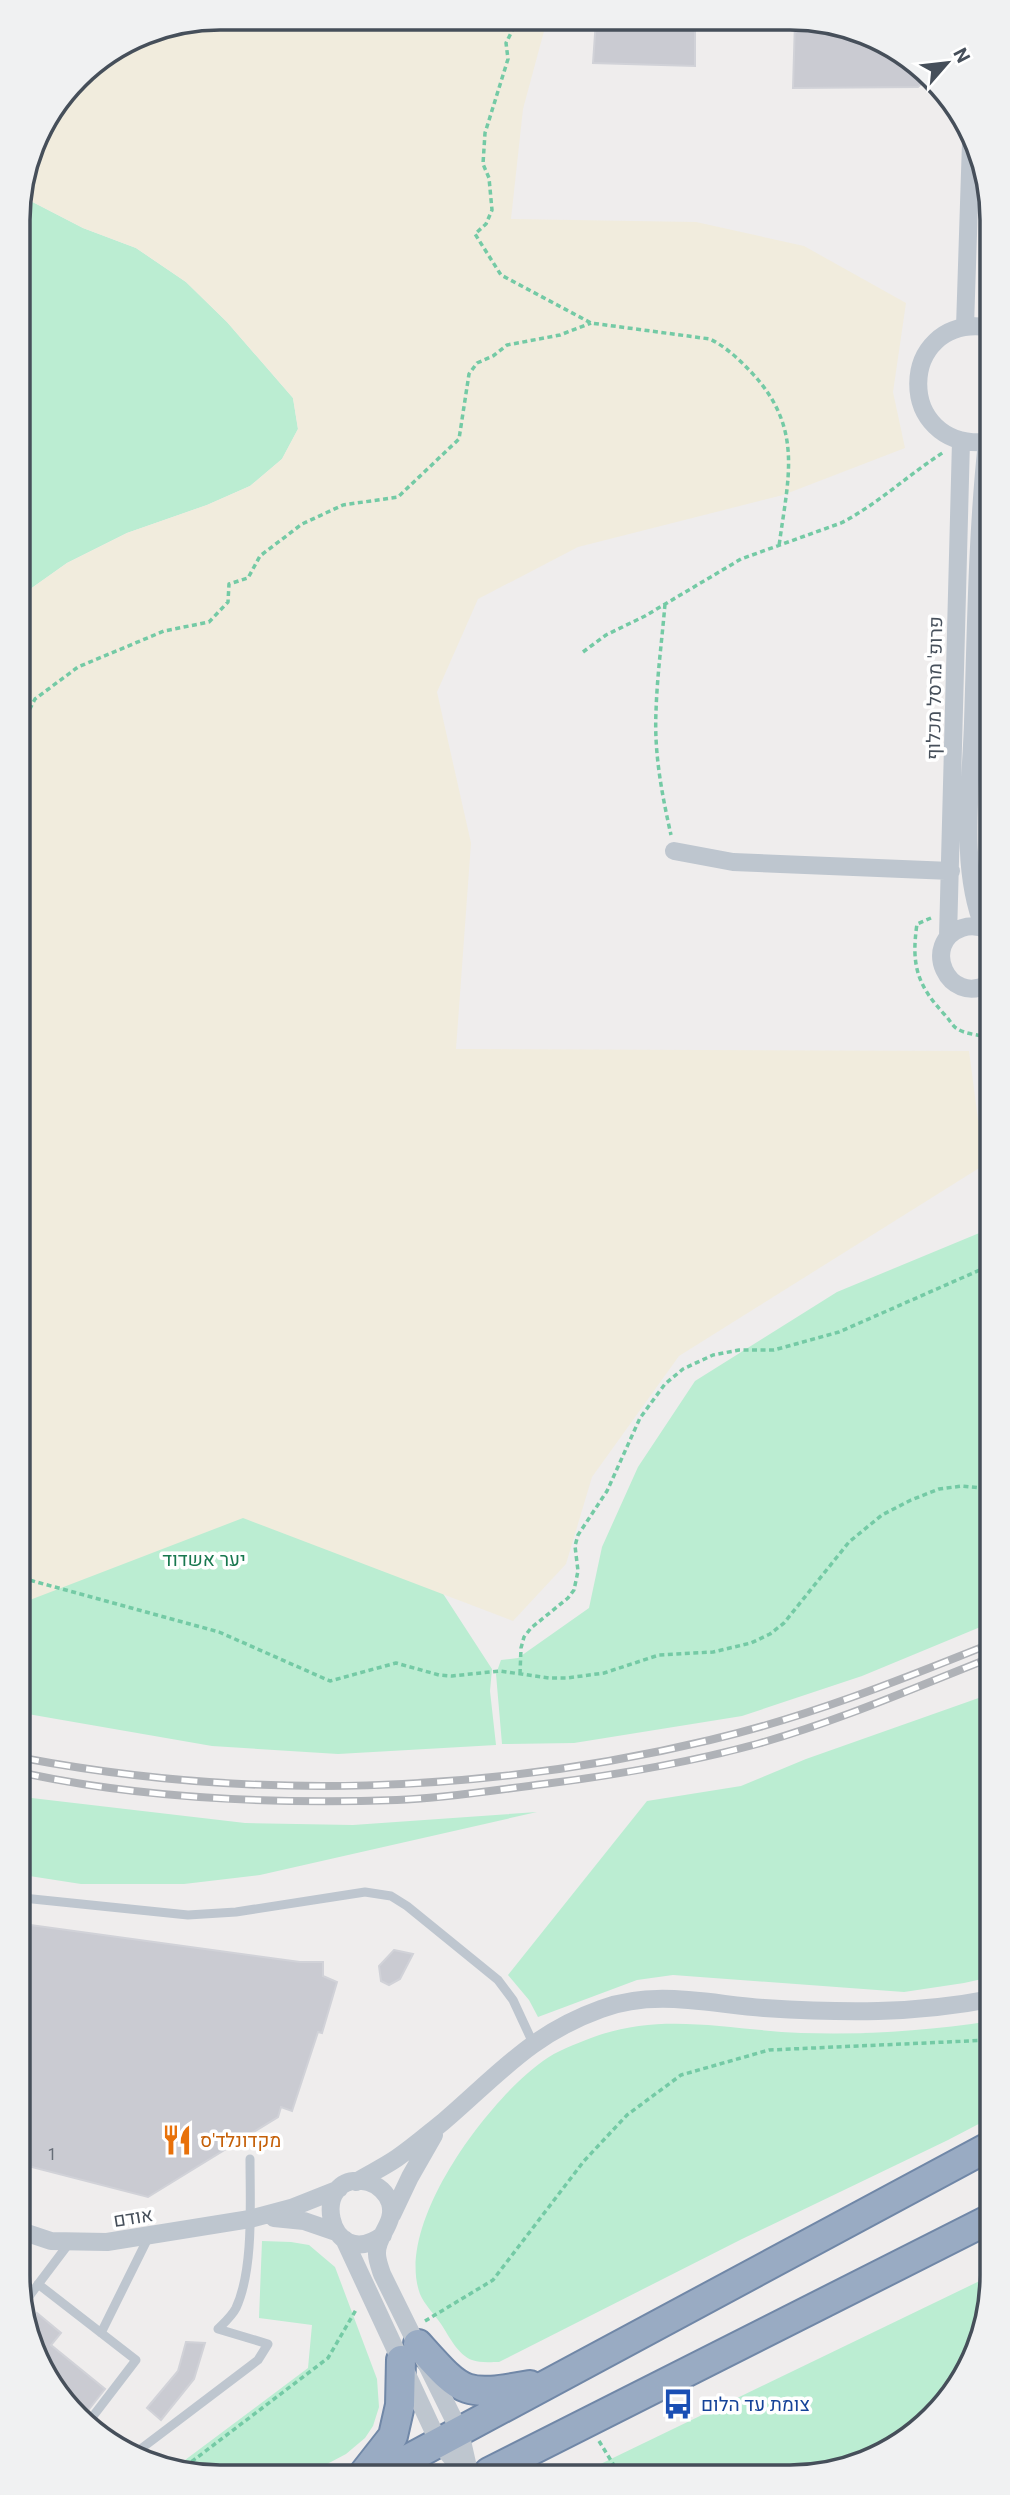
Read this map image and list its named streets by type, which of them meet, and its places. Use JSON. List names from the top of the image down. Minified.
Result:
{"streets":{"street":["פרופ' מרסל מכלוף","אודם"]},"parks":["יער אשדוד"],"places":{"restaurant":["מקדונלד'ס"],"bus stop":["צומת עד הלום"]},"house_numbers":["1"],"north":"top right"}
